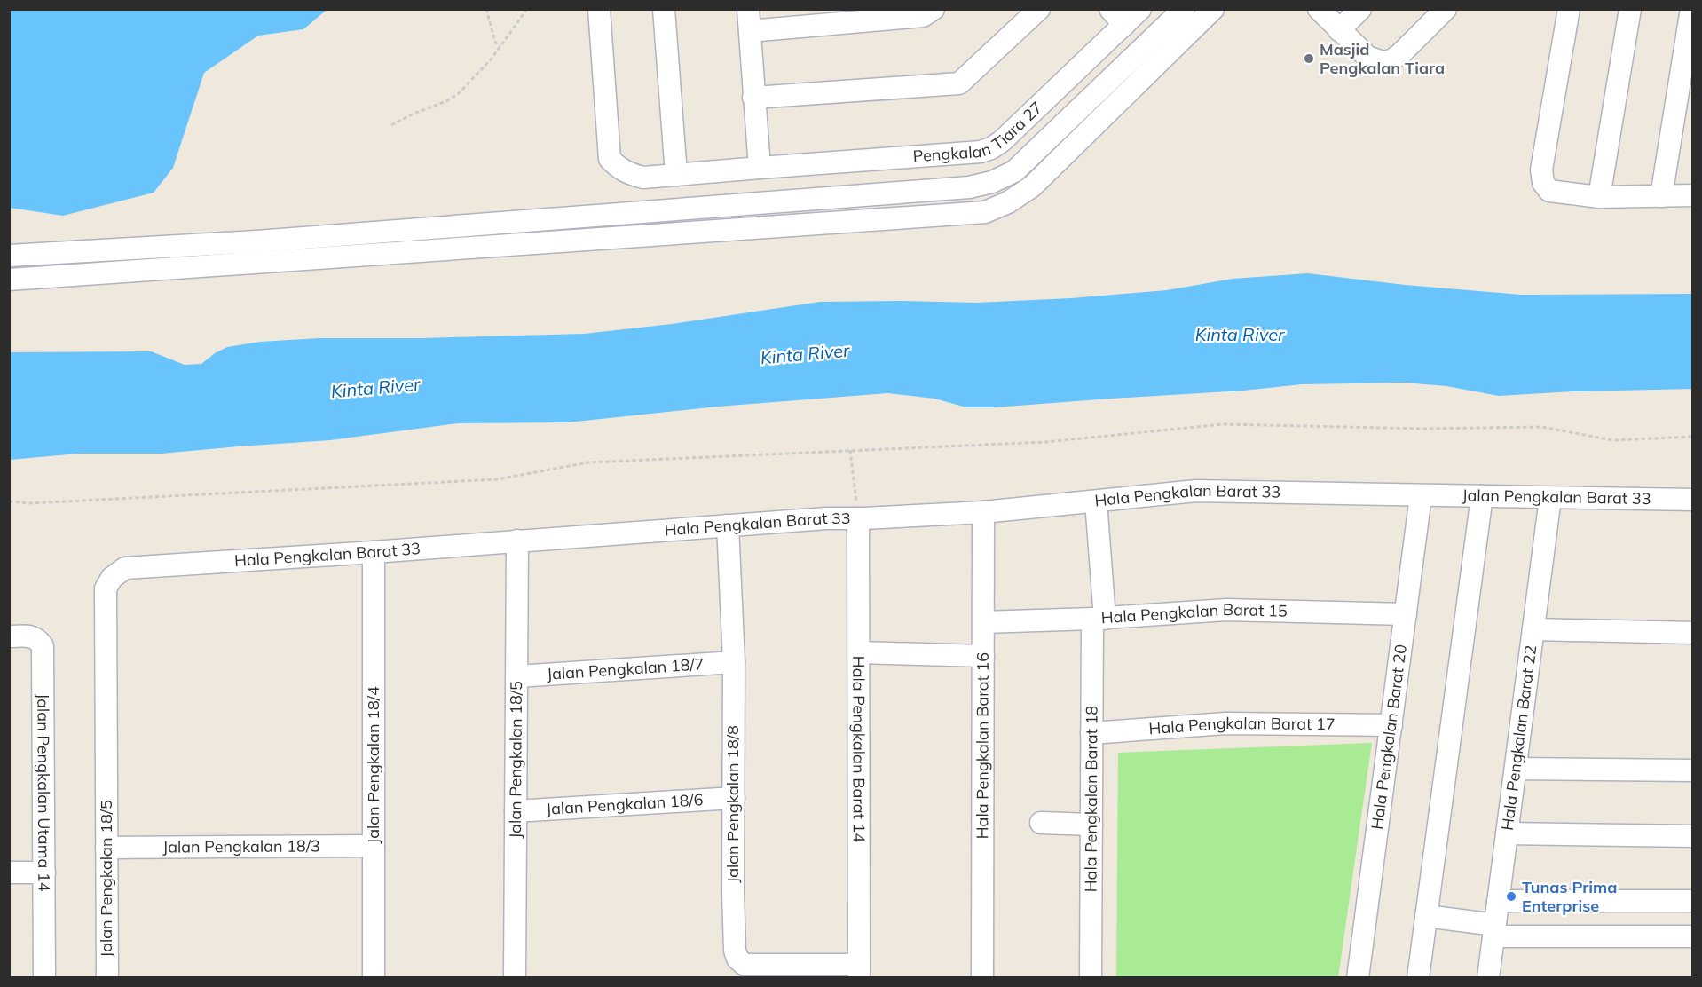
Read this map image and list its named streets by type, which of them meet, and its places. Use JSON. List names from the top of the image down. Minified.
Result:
{"streets":{"street":["Pengkalan Tiara 27","Hala Pengkalan Barat 33","Jalan Pengkalan Barat 33","Hala Pengkalan Barat 15","Jalan Pengkalan 18/7","Hala Pengkalan Barat 17","Hala Pengkalan Barat 20","Hala Pengkalan Barat 22","Hala Pengkalan Barat 16","Hala Pengkalan Barat 14","Jalan Pengkalan 18/5","Jalan Pengkalan 18/4","Jalan Pengkalan Utama 14","Hala Pengkalan Barat 18","Jalan Pengkalan 18/6","Jalan Pengkalan 18/8","Jalan Pengkalan 18/3"]},"crossings":[["Hala Pengkalan Barat 33","Jalan Pengkalan Barat 33"],["Hala Pengkalan Barat 33","Hala Pengkalan Barat 20"],["Hala Pengkalan Barat 33","Hala Pengkalan Barat 16"],["Hala Pengkalan Barat 33","Hala Pengkalan Barat 14"],["Hala Pengkalan Barat 33","Jalan Pengkalan 18/5"],["Hala Pengkalan Barat 33","Jalan Pengkalan 18/4"],["Hala Pengkalan Barat 33","Hala Pengkalan Barat 18"],["Hala Pengkalan Barat 33","Jalan Pengkalan 18/8"],["Jalan Pengkalan Barat 33","Hala Pengkalan Barat 20"],["Jalan Pengkalan Barat 33","Hala Pengkalan Barat 22"],["Hala Pengkalan Barat 15","Hala Pengkalan Barat 20"],["Hala Pengkalan Barat 15","Hala Pengkalan Barat 16"],["Hala Pengkalan Barat 15","Hala Pengkalan Barat 18"],["Jalan Pengkalan 18/7","Jalan Pengkalan 18/5"],["Jalan Pengkalan 18/7","Jalan Pengkalan 18/8"],["Hala Pengkalan Barat 17","Hala Pengkalan Barat 20"],["Hala Pengkalan Barat 17","Hala Pengkalan Barat 18"],["Hala Pengkalan Barat 14","Jalan Pengkalan 18/8"],["Jalan Pengkalan 18/5","Jalan Pengkalan 18/6"],["Jalan Pengkalan 18/5","Jalan Pengkalan 18/3"],["Jalan Pengkalan 18/4","Jalan Pengkalan 18/3"],["Jalan Pengkalan 18/6","Jalan Pengkalan 18/8"]],"water":["Kinta River"],"places":["Masjid Pengkalan Tiara","Tunas Prima Enterprise"]}
